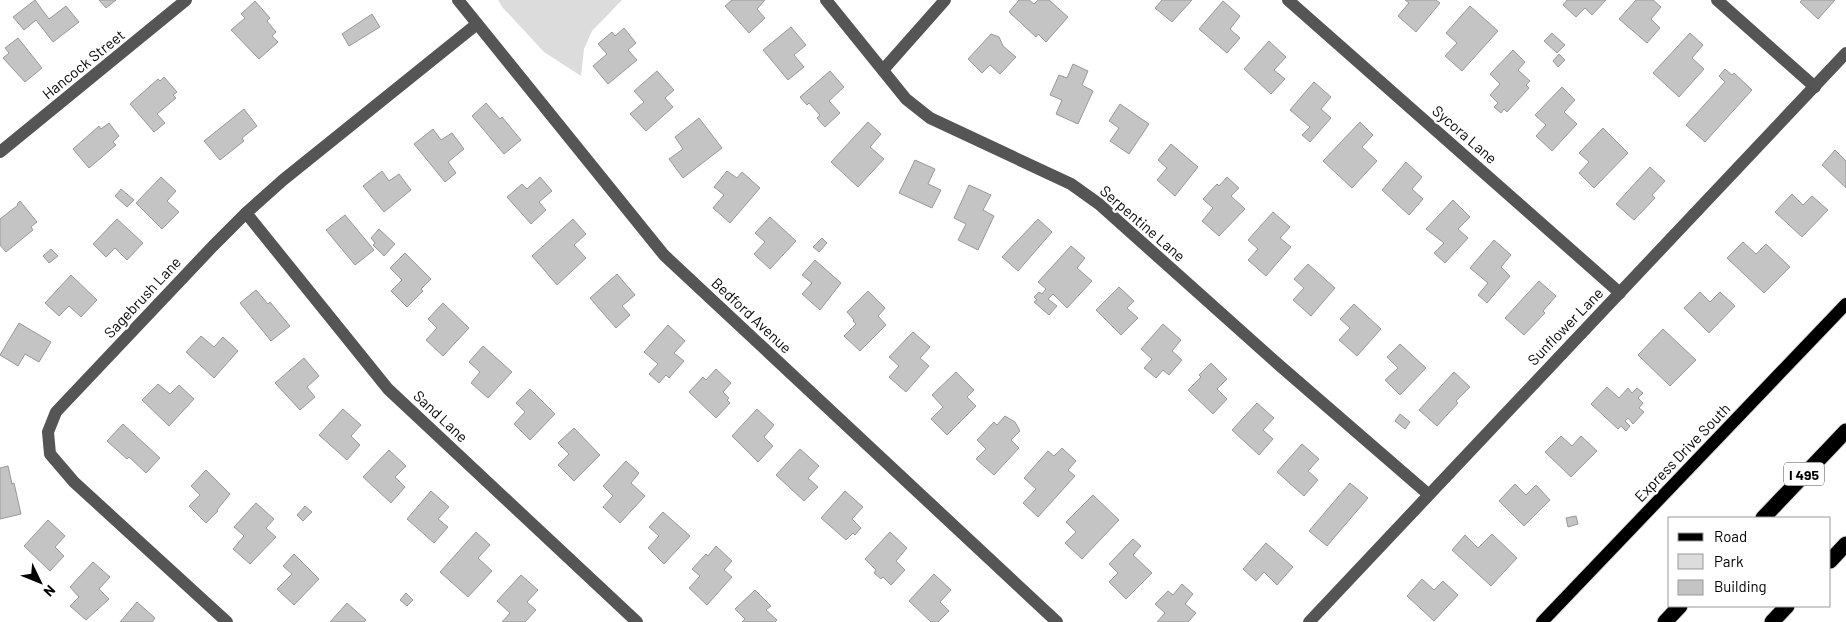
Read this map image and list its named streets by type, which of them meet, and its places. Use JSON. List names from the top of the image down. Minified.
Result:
{"streets":{"highway":["I 495"],"main road":["Express Drive South"],"street":["Hancock Street","Sycora Lane","Serpentine Lane","Sagebrush Lane","Bedford Avenue","Sunflower Lane","Sand Lane"]},"crossings":[["Sycora Lane","Sunflower Lane"],["Serpentine Lane","Sunflower Lane"],["Sagebrush Lane","Bedford Avenue"],["Sagebrush Lane","Sand Lane"]],"legend":["Road","Park","Building"],"north":"bottom right"}
